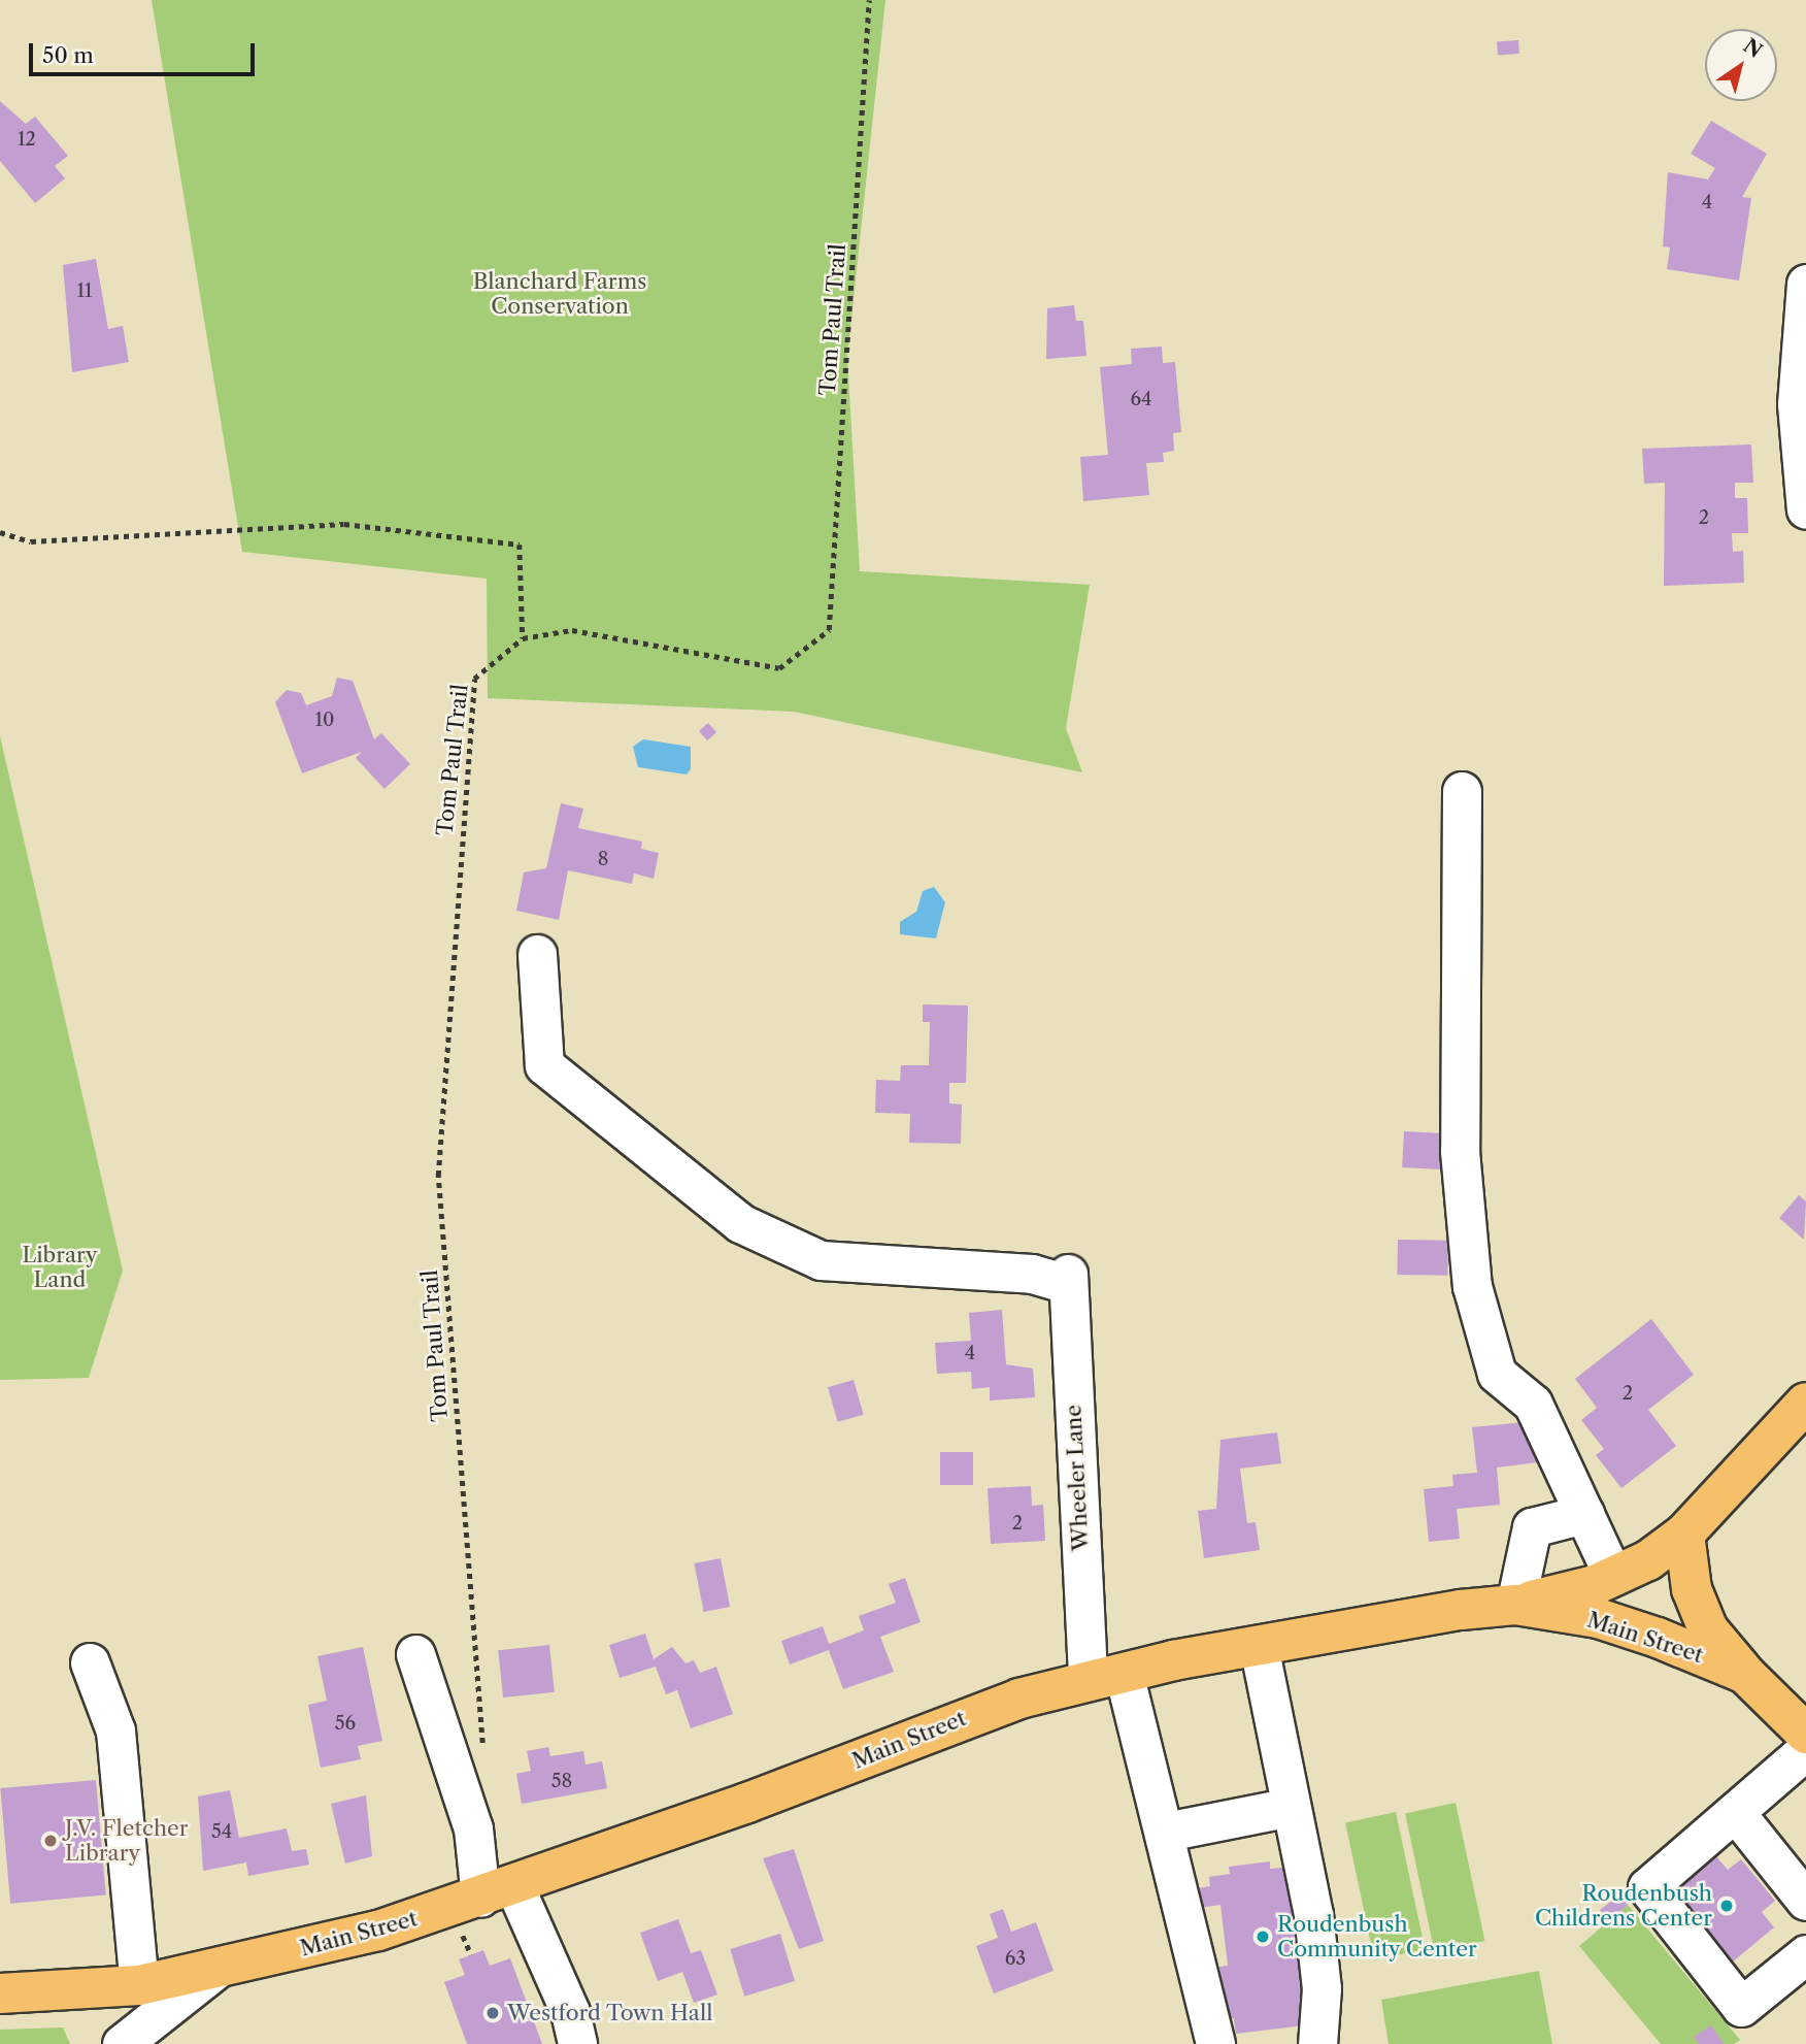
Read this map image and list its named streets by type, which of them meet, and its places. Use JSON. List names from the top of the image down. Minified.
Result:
{"streets":{"main road":["Main Street"],"street":["Wheeler Lane"],"path":["Tom Paul Trail"]},"crossings":[["Wheeler Lane","Main Street"]],"parks":["Blanchard Farms Conservation","Library Land"],"places":["J.V. Fletcher Library","Roudenbush Childrens Center","Roudenbush Community Center","Westford Town Hall"],"house_numbers":["12","4","11","64","2","10","8","4","2","2","56","58","54","63"],"scale_bar":"50 m","north":"top right"}
